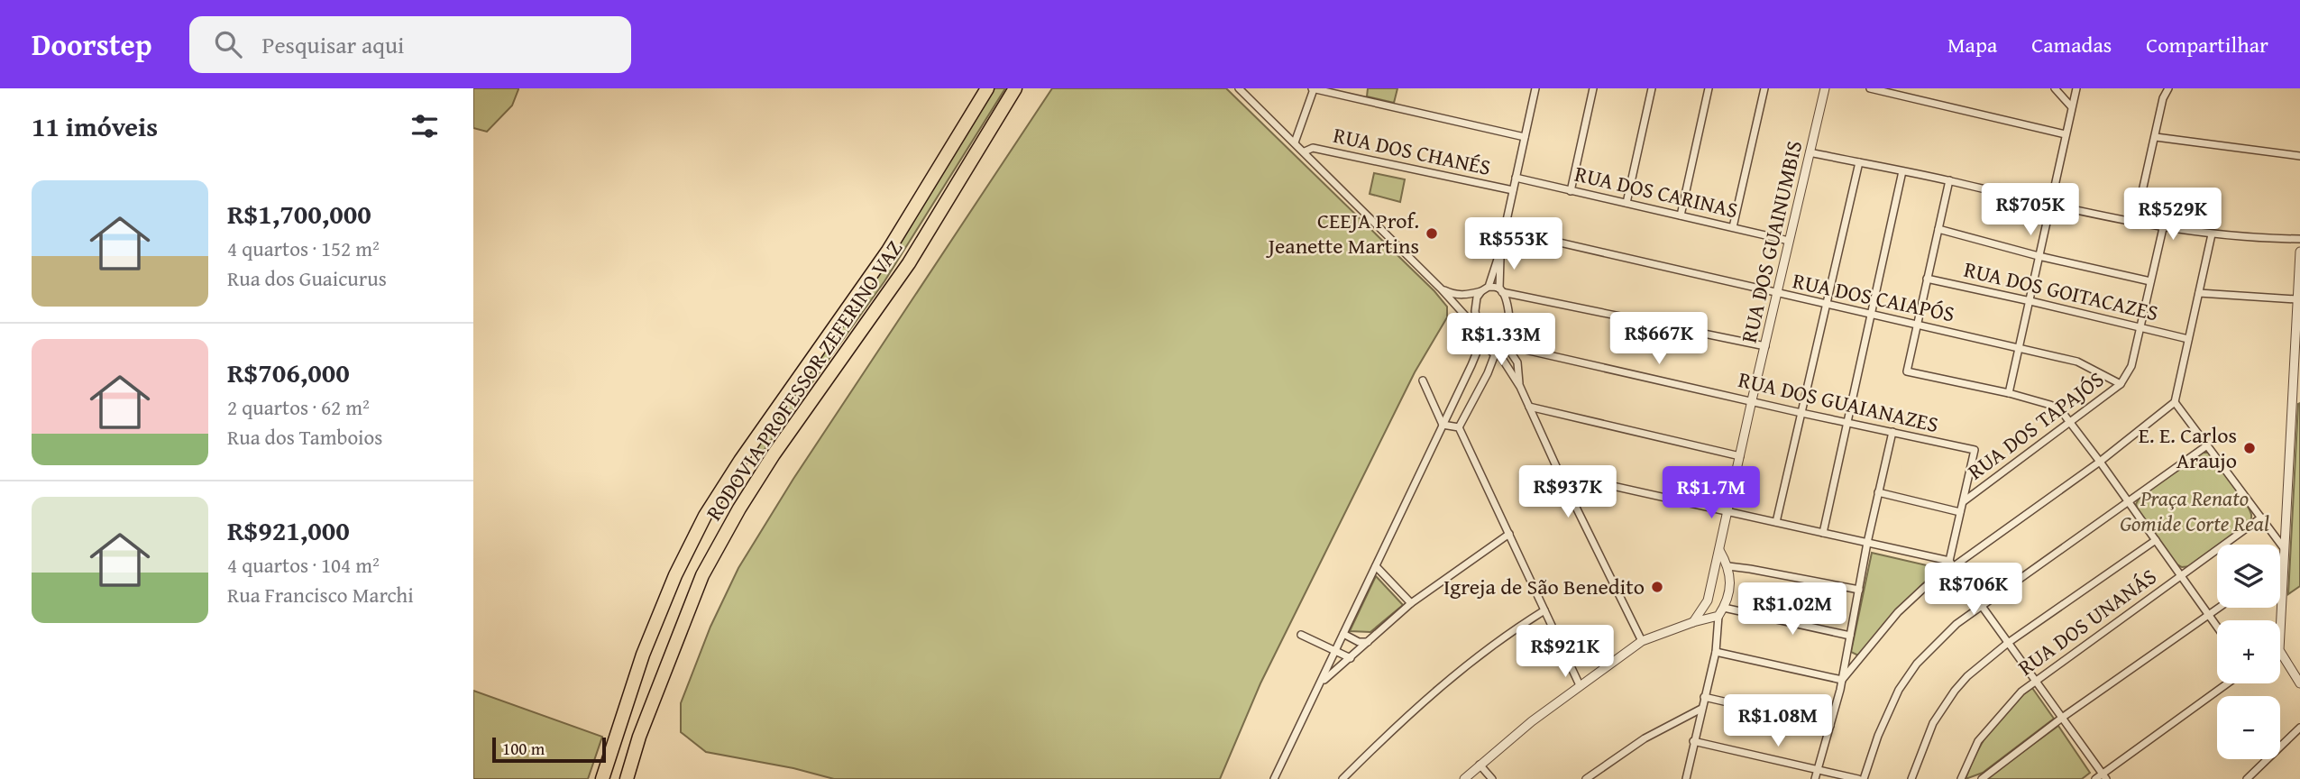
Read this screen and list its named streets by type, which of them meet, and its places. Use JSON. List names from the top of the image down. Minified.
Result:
{"streets":{"highway":["RODOVIA PROFESSOR ZEFERINO VAZ"],"street":["RUA DOS CHANÉS","RUA DOS CARINAS","RUA DOS GUAINUMBIS","RUA DOS GOITACAZES","RUA DOS CAIAPÓS","RUA DOS GUAIANAZES","RUA DOS TAPAJÓS","RUA DOS UNANÁS"]},"crossings":[["RUA DOS CARINAS","RUA DOS GUAINUMBIS"],["RUA DOS GUAINUMBIS","RUA DOS CAIAPÓS"],["RUA DOS GUAINUMBIS","RUA DOS GUAIANAZES"],["RUA DOS GOITACAZES","RUA DOS TAPAJÓS"],["RUA DOS CAIAPÓS","RUA DOS TAPAJÓS"],["RUA DOS GUAIANAZES","RUA DOS TAPAJÓS"]],"parks":["Praça Renato Gomide Corte Real"],"places":["CEEJA Prof. Jeanette Martins","E. E. Carlos Araujo","Igreja de São Benedito"],"scale_bar":"100 m","page":{"header":"Doorstep","search":"Pesquisar aqui","nav":["Mapa","Camadas","Compartilhar"],"heading":"11 imóveis","list":[{"name":"R$1,700,000","note":"4 quartos · 152 m² · Rua dos Guaicurus"},{"name":"R$706,000","note":"2 quartos · 62 m² · Rua dos Tamboios"},{"name":"R$921,000","note":"4 quartos · 104 m² · Rua Francisco Marchi"}],"price":["R$705K","R$529K","R$553K","R$667K","R$1.33M","R$937K","R$1.7M","R$706K","R$1.02M","R$921K","R$1.08M"],"map_buttons":["+","−"],"scale":"100 m"}}
